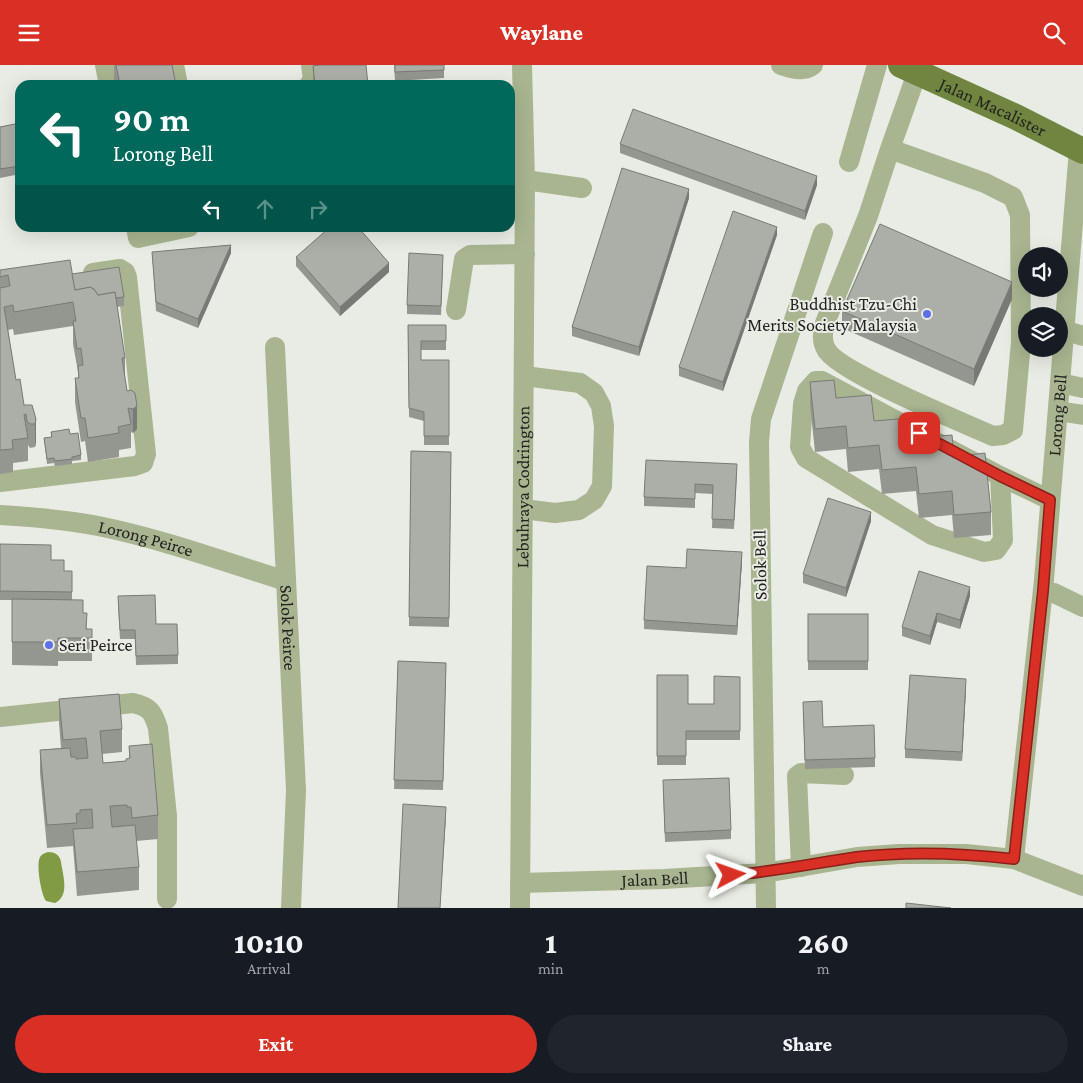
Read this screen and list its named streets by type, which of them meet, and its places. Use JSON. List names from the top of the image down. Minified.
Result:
{"streets":{"main road":["Jalan Macalister"],"street":["Lorong Bell","Lebuhraya Codrington","Lorong Peirce","Solok Bell","Solok Peirce","Jalan Bell"]},"crossings":[["Jalan Macalister","Lorong Bell"],["Lorong Bell","Jalan Bell"],["Lebuhraya Codrington","Jalan Bell"],["Lorong Peirce","Solok Peirce"],["Solok Bell","Jalan Bell"]],"places":["Buddhist Tzu-Chi Merits Society Malaysia","Seri Peirce"],"page":{"header":"Waylane","turn":["90 m","Lorong Bell"],"eta":["10:10","Arrival","1","min","260","m"],"buttons":["Exit","Share"]}}
